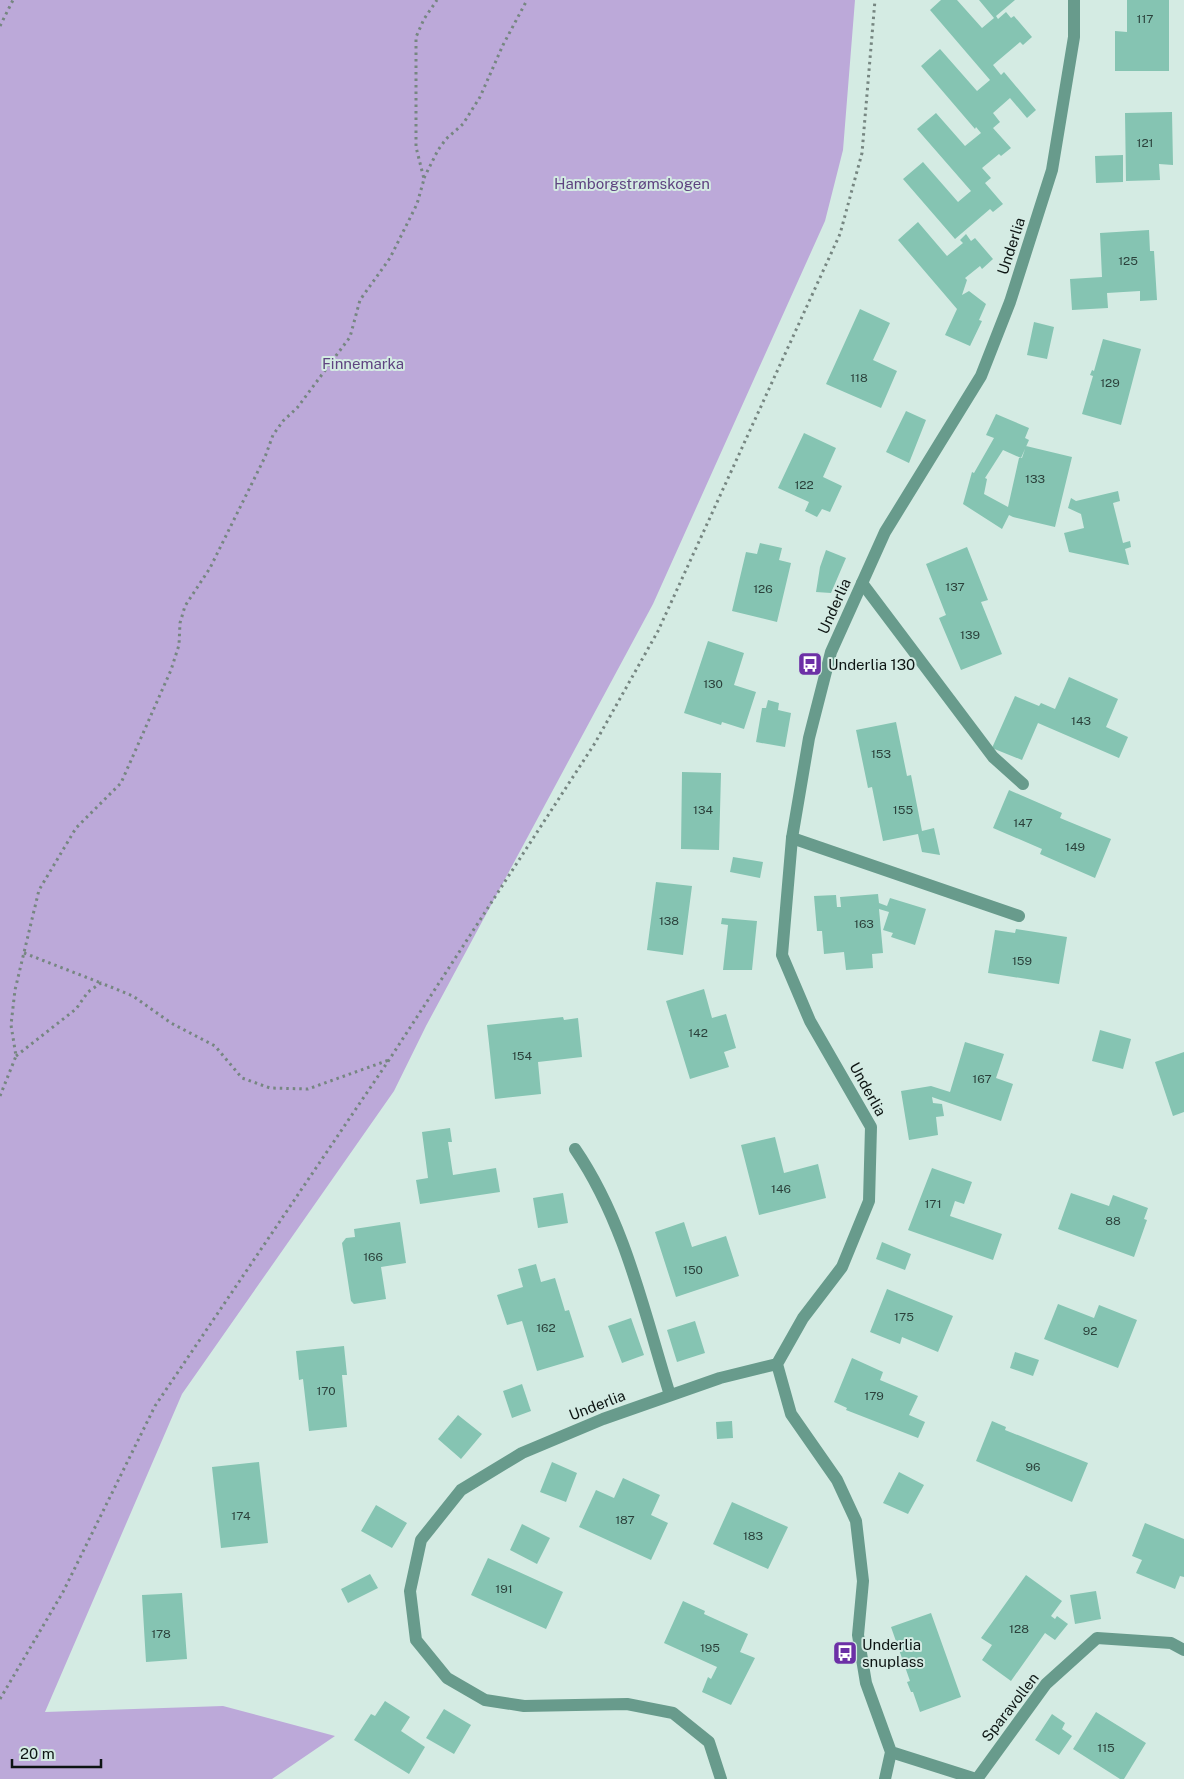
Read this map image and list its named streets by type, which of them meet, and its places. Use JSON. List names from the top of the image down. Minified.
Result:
{"streets":{"street":["Underlia","Sparavollen"]},"parks":["Hamborgstrømskogen","Finnemarka"],"places":{"bus stop":["Underlia 130","Underlia snuplass"]},"house_numbers":["117","121","125","118","129","133","122","137","126","139","130","143","153","134","155","147","149","138","163","159","142","154","167","146","171","88","166","150","175","162","92","170","179","96","174","187","183","191","128","178","195","115"],"scale_bar":"20 m"}
